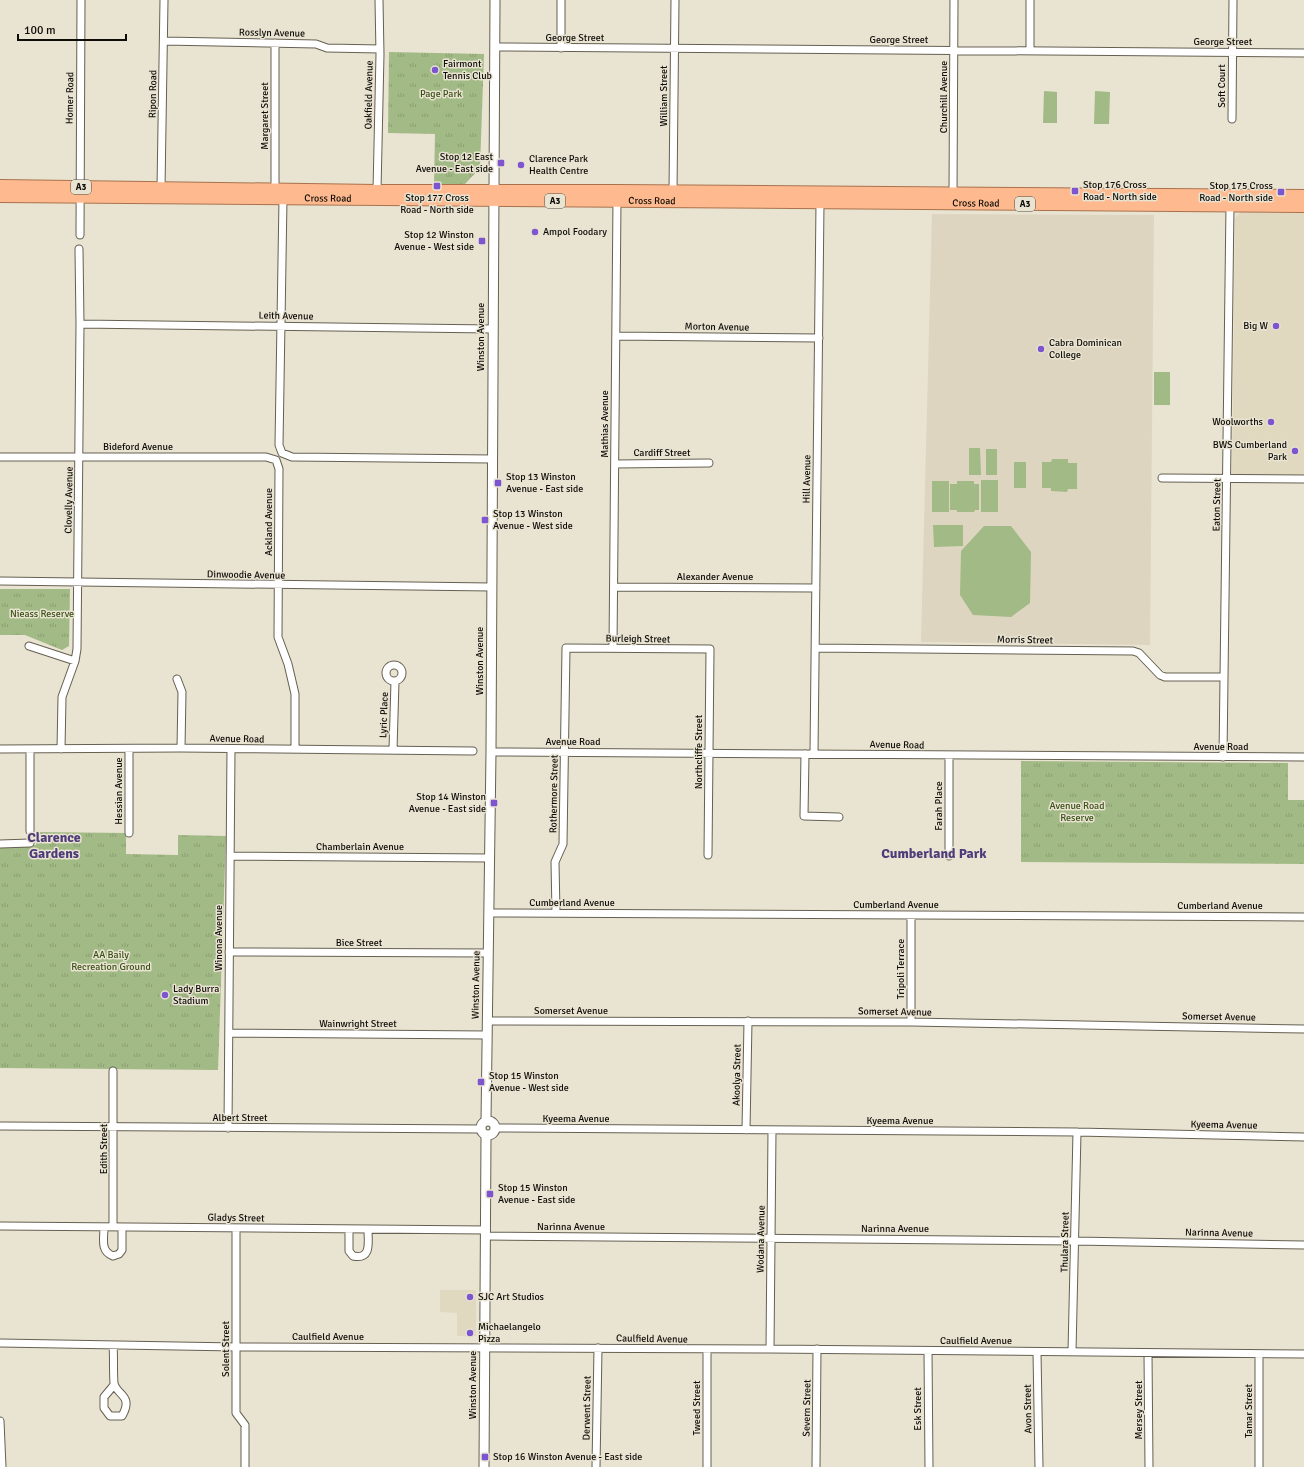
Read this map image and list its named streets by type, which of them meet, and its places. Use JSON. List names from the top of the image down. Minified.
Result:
{"streets":{"highway":["A3","Cross Road"],"street":["Rosslyn Avenue","George Street","Soft Court","Ripon Road","Oakfield Avenue","William Street","Churchill Avenue","Homer Road","Margaret Street","Leith Avenue","Morton Avenue","Winston Avenue","Mathias Avenue","Bideford Avenue","Cardiff Street","Hill Avenue","Clovelly Avenue","Eaton Street","Ackland Avenue","Dinwoodie Avenue","Alexander Avenue","Burleigh Street","Morris Street","Lyric Place","Avenue Road","Northcliffe Street","Hessian Avenue","Rothermore Street","Farah Place","Chamberlain Avenue","Cumberland Avenue","Winona Avenue","Bice Street","Tripoli Terrace","Somerset Avenue","Wainwright Street","Akoolya Street","Albert Street","Kyeema Avenue","Edith Street","Gladys Street","Narinna Avenue","Wodana Avenue","Thulara Street","Caulfield Avenue","Solent Street","Derwent Street","Tweed Street","Severn Street","Esk Street","Avon Street","Mersey Street","Tamar Street"]},"crossings":[["Rosslyn Avenue","Ripon Road"],["Rosslyn Avenue","Oakfield Avenue"],["Rosslyn Avenue","Margaret Street"],["George Street","Soft Court"],["George Street","William Street"],["George Street","Churchill Avenue"],["George Street","Winston Avenue"],["Ripon Road","Cross Road"],["Oakfield Avenue","Cross Road"],["William Street","Cross Road"],["Churchill Avenue","Cross Road"],["Homer Road","Cross Road"],["Margaret Street","Cross Road"],["Cross Road","Winston Avenue"],["Cross Road","Mathias Avenue"],["Cross Road","Hill Avenue"],["Cross Road","Eaton Street"],["Leith Avenue","Winston Avenue"],["Leith Avenue","Clovelly Avenue"],["Morton Avenue","Mathias Avenue"],["Morton Avenue","Hill Avenue"],["Winston Avenue","Dinwoodie Avenue"],["Winston Avenue","Avenue Road"],["Winston Avenue","Chamberlain Avenue"],["Winston Avenue","Cumberland Avenue"],["Winston Avenue","Bice Street"],["Winston Avenue","Somerset Avenue"],["Winston Avenue","Wainwright Street"],["Winston Avenue","Albert Street"],["Winston Avenue","Kyeema Avenue"],["Winston Avenue","Gladys Street"],["Winston Avenue","Narinna Avenue"],["Winston Avenue","Caulfield Avenue"],["Mathias Avenue","Cardiff Street"],["Mathias Avenue","Alexander Avenue"],["Mathias Avenue","Burleigh Street"],["Bideford Avenue","Clovelly Avenue"],["Bideford Avenue","Ackland Avenue"],["Hill Avenue","Alexander Avenue"],["Hill Avenue","Morris Street"],["Hill Avenue","Avenue Road"],["Clovelly Avenue","Dinwoodie Avenue"],["Clovelly Avenue","Avenue Road"],["Eaton Street","Morris Street"],["Eaton Street","Avenue Road"],["Ackland Avenue","Dinwoodie Avenue"],["Ackland Avenue","Avenue Road"],["Burleigh Street","Northcliffe Street"],["Burleigh Street","Rothermore Street"],["Lyric Place","Avenue Road"],["Avenue Road","Northcliffe Street"],["Avenue Road","Hessian Avenue"],["Avenue Road","Rothermore Street"],["Avenue Road","Farah Place"],["Avenue Road","Winona Avenue"],["Rothermore Street","Cumberland Avenue"],["Chamberlain Avenue","Winona Avenue"],["Cumberland Avenue","Tripoli Terrace"],["Winona Avenue","Bice Street"],["Winona Avenue","Wainwright Street"],["Winona Avenue","Albert Street"],["Tripoli Terrace","Somerset Avenue"],["Somerset Avenue","Akoolya Street"],["Akoolya Street","Kyeema Avenue"],["Albert Street","Kyeema Avenue"],["Albert Street","Edith Street"],["Kyeema Avenue","Wodana Avenue"],["Kyeema Avenue","Thulara Street"],["Edith Street","Gladys Street"],["Gladys Street","Narinna Avenue"],["Gladys Street","Solent Street"],["Narinna Avenue","Wodana Avenue"],["Narinna Avenue","Thulara Street"],["Wodana Avenue","Caulfield Avenue"],["Thulara Street","Caulfield Avenue"],["Caulfield Avenue","Solent Street"],["Caulfield Avenue","Derwent Street"],["Caulfield Avenue","Tweed Street"],["Caulfield Avenue","Severn Street"],["Caulfield Avenue","Esk Street"],["Caulfield Avenue","Avon Street"],["Caulfield Avenue","Mersey Street"],["Caulfield Avenue","Tamar Street"]],"districts":["Clarence Gardens","Cumberland Park"],"parks":["Page Park","Nieass Reserve","Avenue Road Reserve","AA Baily Recreation Ground"],"places":{"other":["Fairmont Tennis Club","Clarence Park Health Centre","Ampol Foodary","Big W","Cabra Dominican College","Woolworths","BWS Cumberland Park","Lady Burra Stadium","SJC Art Studios","Michaelangelo Pizza"],"transit":["Stop 12 East Avenue - East side","Stop 177 Cross Road - North side","Stop 176 Cross Road - North side","Stop 175 Cross Road - North side","Stop 12 Winston Avenue - West side","Stop 13 Winston Avenue - East side","Stop 13 Winston Avenue - West side","Stop 14 Winston Avenue - East side","Stop 15 Winston Avenue - West side","Stop 15 Winston Avenue - East side","Stop 16 Winston Avenue - East side"]},"scale_bar":"100 m"}
